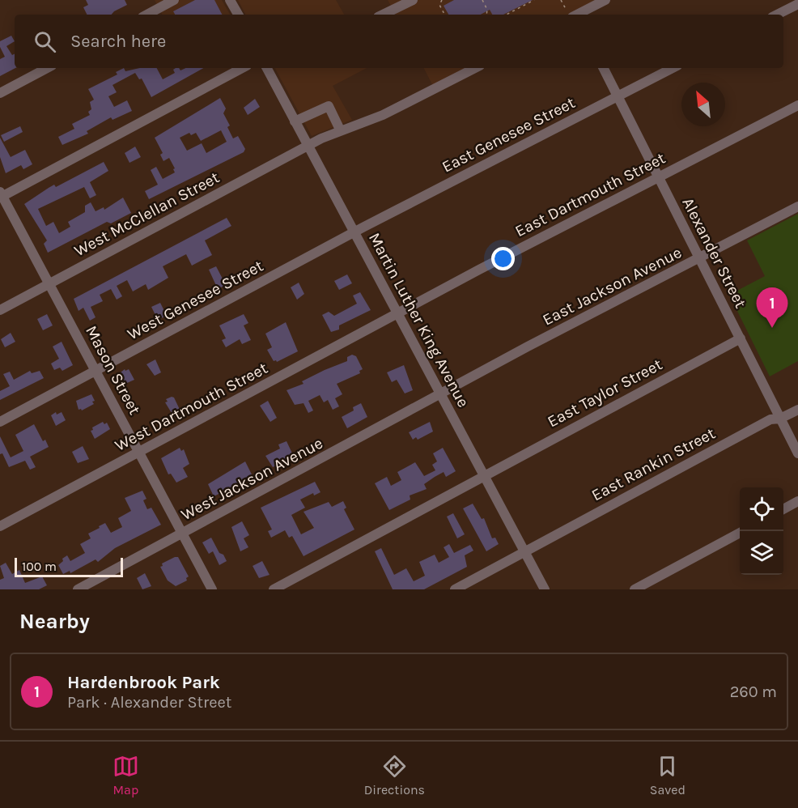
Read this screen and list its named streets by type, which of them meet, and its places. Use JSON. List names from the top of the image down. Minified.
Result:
{"streets":{"street":["East Genesee Street","East Dartmouth Street","West McClellan Street","Alexander Street","East Jackson Avenue","West Genesee Street","Martin Luther King Avenue","Mason Street","East Taylor Street","West Dartmouth Street","East Rankin Street","West Jackson Avenue"]},"crossings":[["East Genesee Street","Alexander Street"],["East Genesee Street","West Genesee Street"],["East Genesee Street","Martin Luther King Avenue"],["East Dartmouth Street","Alexander Street"],["East Dartmouth Street","Martin Luther King Avenue"],["East Dartmouth Street","West Dartmouth Street"],["West McClellan Street","Martin Luther King Avenue"],["West McClellan Street","Mason Street"],["Alexander Street","East Jackson Avenue"],["Alexander Street","East Taylor Street"],["Alexander Street","East Rankin Street"],["East Jackson Avenue","Martin Luther King Avenue"],["East Jackson Avenue","West Jackson Avenue"],["West Genesee Street","Martin Luther King Avenue"],["West Genesee Street","Mason Street"],["Martin Luther King Avenue","East Taylor Street"],["Martin Luther King Avenue","West Dartmouth Street"],["Martin Luther King Avenue","East Rankin Street"],["Martin Luther King Avenue","West Jackson Avenue"],["Mason Street","West Dartmouth Street"],["Mason Street","West Jackson Avenue"]],"scale_bar":"100 m","north":"top left","page":{"search":"Search here","pins":"1","scale":"100 m","heading":"Nearby","list":[{"mark":"1","name":"Hardenbrook Park","note":"Park · Alexander Street","value":"260 m"}],"nav":["Map","Directions","Saved"]}}
